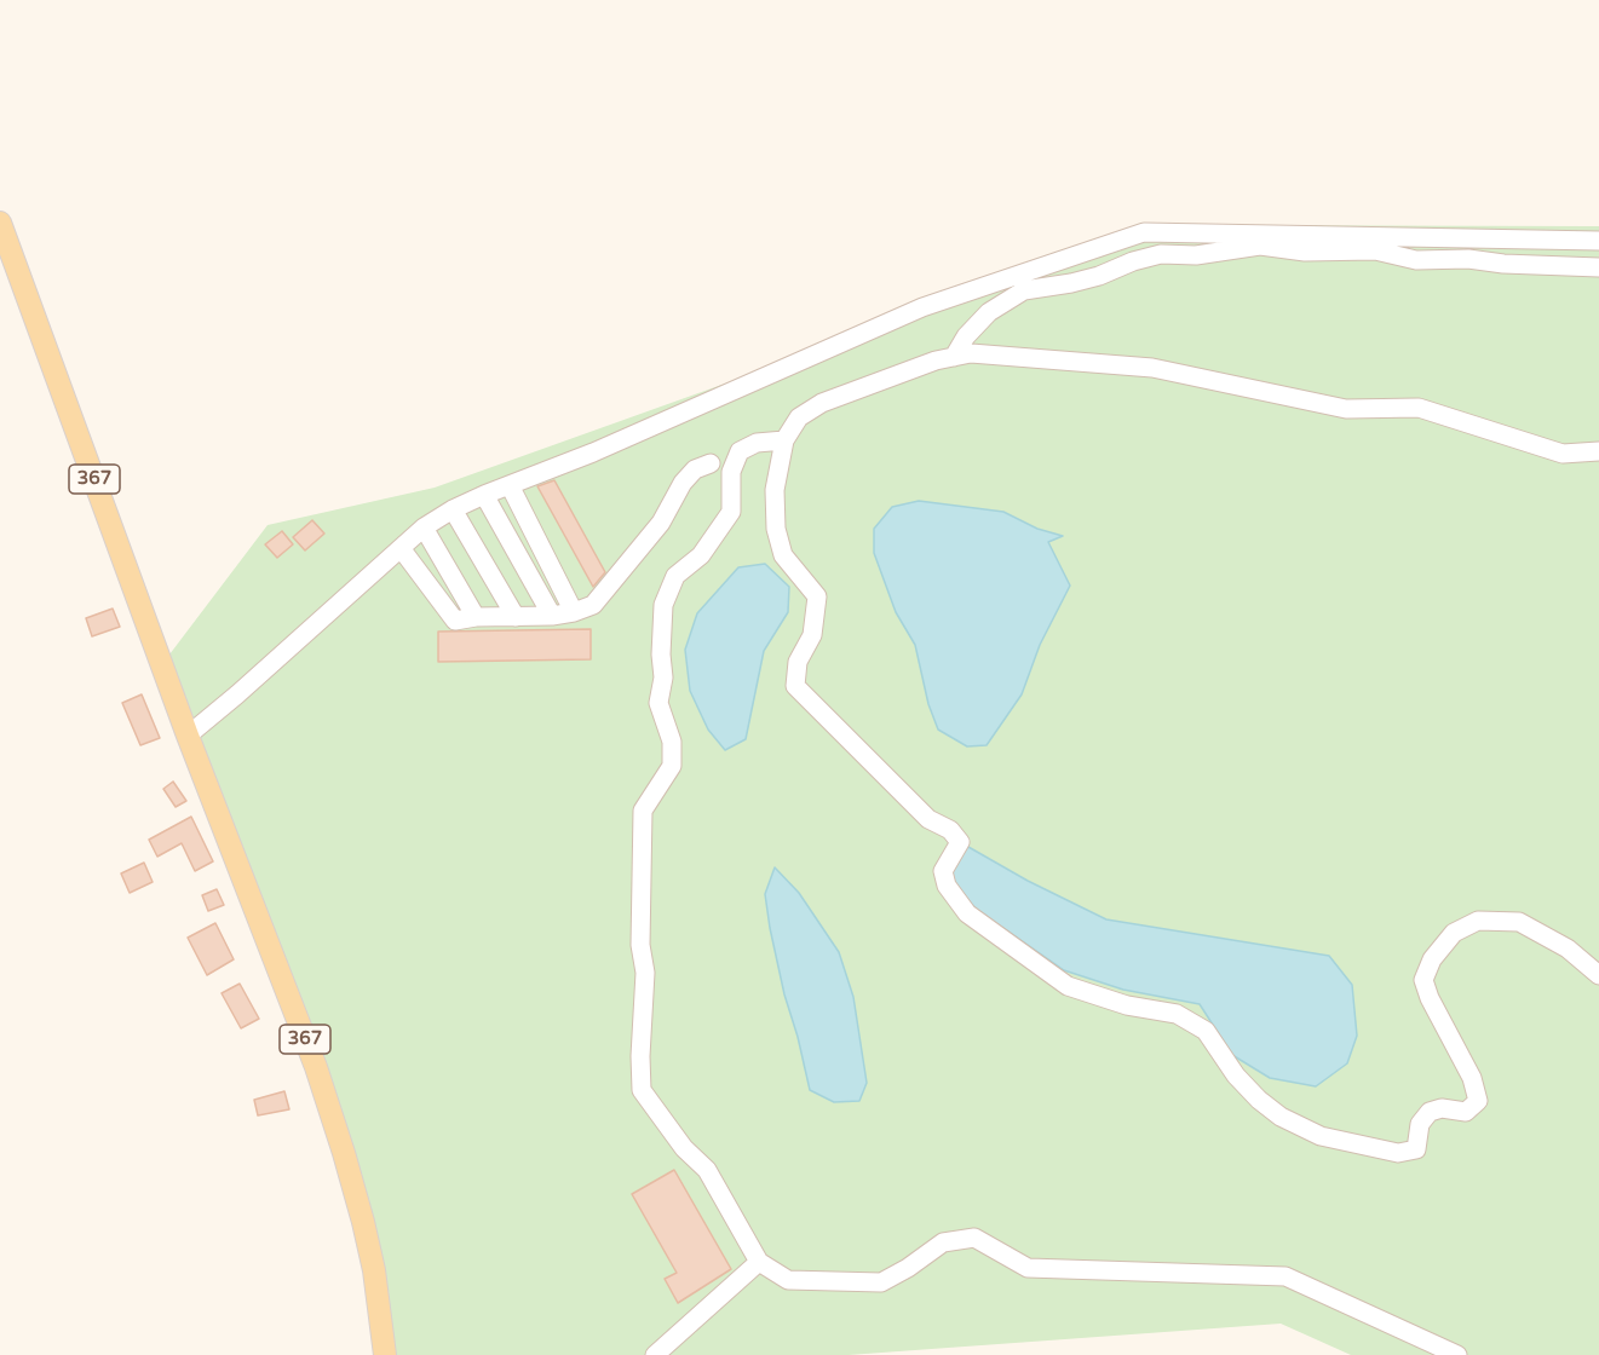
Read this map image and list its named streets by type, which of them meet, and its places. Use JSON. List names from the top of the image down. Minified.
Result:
{"streets":{"main road":["367"]}}
